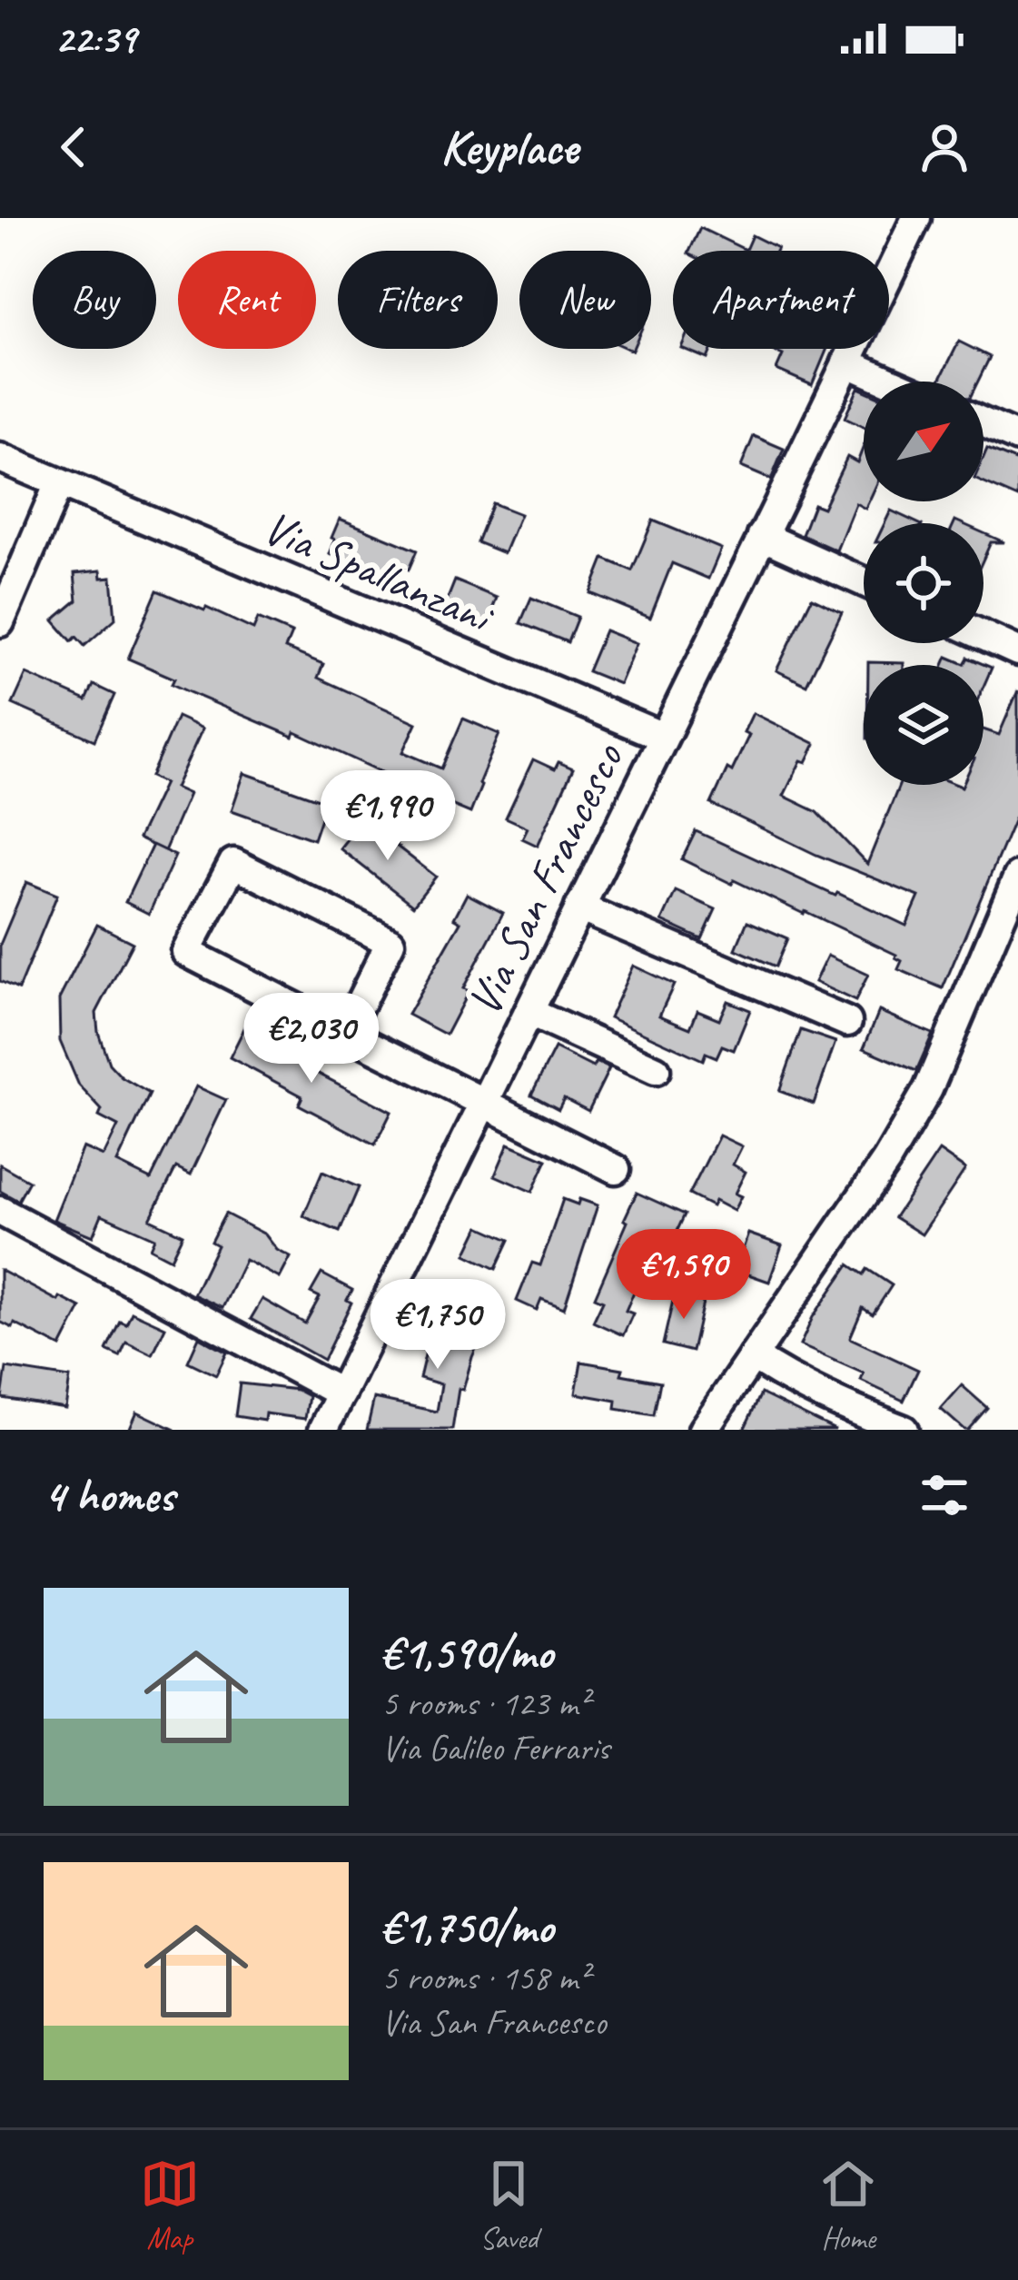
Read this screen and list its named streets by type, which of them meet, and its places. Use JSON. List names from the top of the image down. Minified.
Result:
{"streets":{"street":["Via Spallanzani","Via San Francesco"]},"crossings":[["Via Spallanzani","Via San Francesco"]],"north":"top right","page":{"status":"22:39","header":"Keyplace","chip":["Buy","Rent","Filters","New","Apartment"],"price":["€1,990","€2,030","€1,590","€1,750"],"heading":"4 homes","list":[{"name":"€1,590/mo","note":"5 rooms · 123 m² · Via Galileo Ferraris"},{"name":"€1,750/mo","note":"5 rooms · 158 m² · Via San Francesco"}],"tabs":["Map","Saved","Home"]}}
